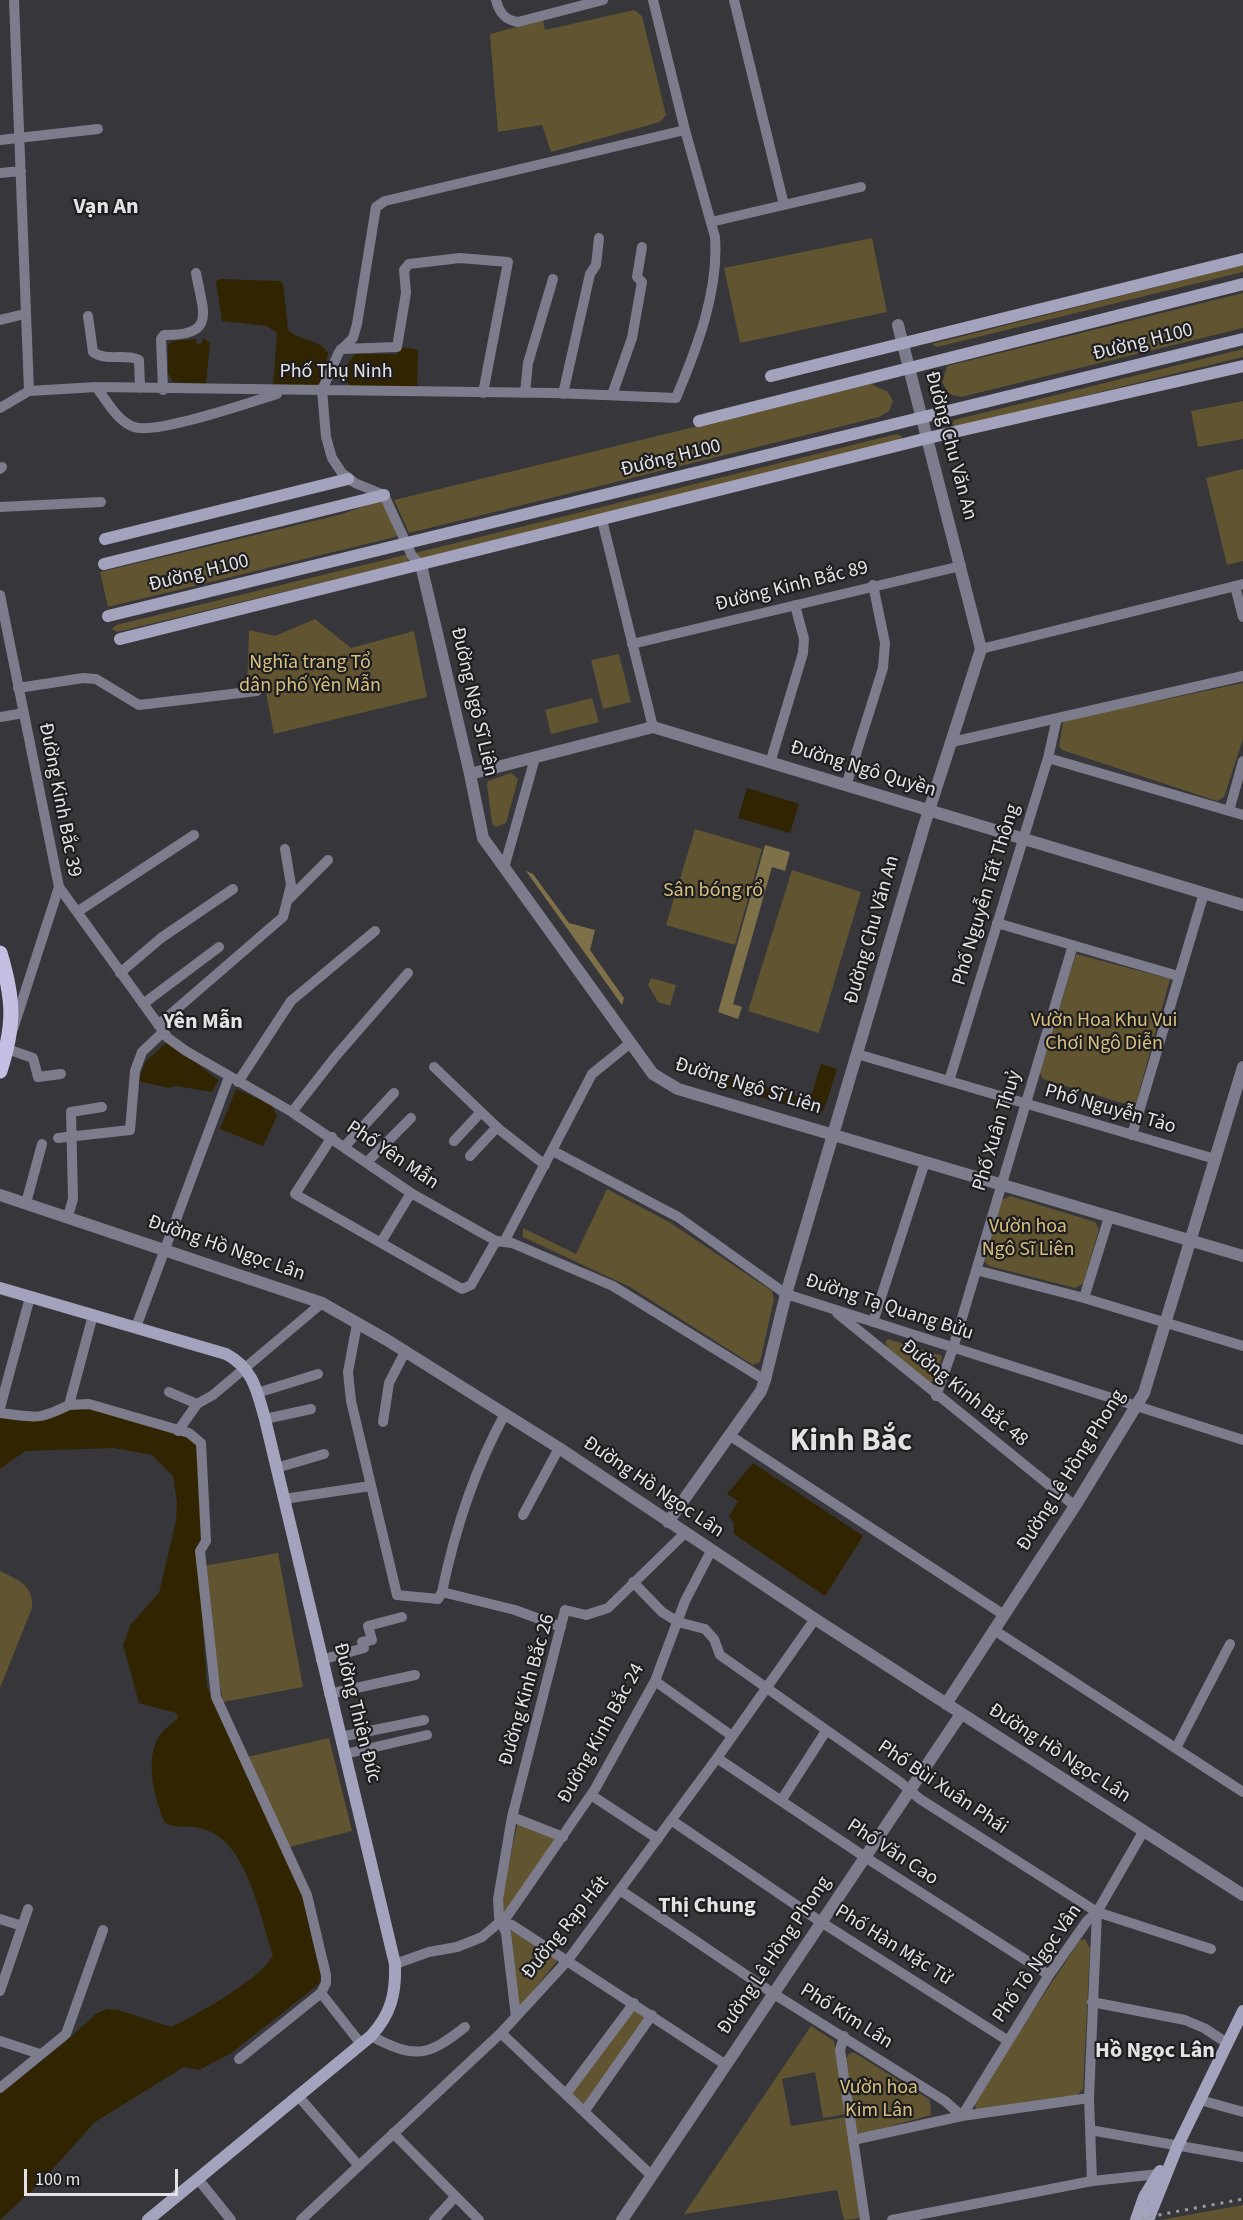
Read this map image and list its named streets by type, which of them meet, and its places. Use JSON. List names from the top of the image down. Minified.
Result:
{"streets":{"main road":["Đường H100","Đường Thiên Đức"],"street":["Phố Thụ Ninh","Đường Chu Văn An","Đường Kinh Bắc 89","Đường Ngô Sĩ Liên","Đường Ngô Quyền","Đường Kinh Bắc 39","Phố Nguyễn Tất Thông","Phố Nguyễn Tảo","Phố Xuân Thuỷ","Phố Yên Mẫn","Đường Hồ Ngọc Lân","Đường Tạ Quang Bửu","Đường Kinh Bắc 48","Đường Lê Hồng Phong","Đường Kinh Bắc 26","Đường Kinh Bắc 24","Phố Bùi Xuân Phái","Phố Văn Cao","Đường Rạp Hát","Phố Hàn Mặc Tử","Phố Tô Ngọc Vân","Phố Kim Lân"]},"crossings":[["Đường H100","Đường Chu Văn An"],["Đường Chu Văn An","Đường Kinh Bắc 89"],["Đường Chu Văn An","Đường Ngô Sĩ Liên"],["Đường Chu Văn An","Đường Ngô Quyền"],["Đường Chu Văn An","Phố Nguyễn Tảo"],["Đường Chu Văn An","Phố Yên Mẫn"],["Đường Chu Văn An","Đường Hồ Ngọc Lân"],["Đường Chu Văn An","Đường Tạ Quang Bửu"],["Đường Ngô Sĩ Liên","Phố Xuân Thuỷ"],["Đường Ngô Sĩ Liên","Đường Lê Hồng Phong"],["Đường Ngô Quyền","Phố Nguyễn Tất Thông"],["Đường Kinh Bắc 39","Phố Yên Mẫn"],["Phố Nguyễn Tất Thông","Phố Nguyễn Tảo"],["Phố Nguyễn Tảo","Phố Xuân Thuỷ"],["Phố Nguyễn Tảo","Đường Lê Hồng Phong"],["Phố Xuân Thuỷ","Đường Tạ Quang Bửu"],["Phố Xuân Thuỷ","Đường Kinh Bắc 48"],["Đường Hồ Ngọc Lân","Đường Lê Hồng Phong"],["Đường Hồ Ngọc Lân","Đường Kinh Bắc 26"],["Đường Hồ Ngọc Lân","Đường Kinh Bắc 24"],["Đường Hồ Ngọc Lân","Đường Rạp Hát"],["Đường Hồ Ngọc Lân","Phố Tô Ngọc Vân"],["Đường Tạ Quang Bửu","Đường Kinh Bắc 48"],["Đường Tạ Quang Bửu","Đường Lê Hồng Phong"],["Đường Kinh Bắc 48","Đường Lê Hồng Phong"],["Đường Lê Hồng Phong","Phố Bùi Xuân Phái"],["Đường Lê Hồng Phong","Phố Văn Cao"],["Đường Lê Hồng Phong","Phố Hàn Mặc Tử"],["Đường Lê Hồng Phong","Phố Kim Lân"],["Đường Kinh Bắc 26","Đường Kinh Bắc 24"],["Đường Kinh Bắc 26","Đường Rạp Hát"],["Đường Kinh Bắc 24","Phố Bùi Xuân Phái"],["Phố Bùi Xuân Phái","Đường Rạp Hát"],["Phố Bùi Xuân Phái","Phố Tô Ngọc Vân"],["Phố Văn Cao","Đường Rạp Hát"],["Phố Văn Cao","Phố Tô Ngọc Vân"],["Đường Rạp Hát","Phố Hàn Mặc Tử"],["Đường Rạp Hát","Phố Kim Lân"],["Phố Hàn Mặc Tử","Phố Tô Ngọc Vân"],["Phố Tô Ngọc Vân","Phố Kim Lân"]],"districts":["Vạn An","Yên Mẫn","Kinh Bắc","Thị Chung","Hồ Ngọc Lân"],"parks":["Nghĩa trang Tổ dân phố Yên Mẫn","Sân bóng rổ","Vườn Hoa Khu Vui Chơi Ngô Diễn","Vườn hoa Ngô Sĩ Liên","Vườn hoa Kim Lân"],"scale_bar":"100 m"}
